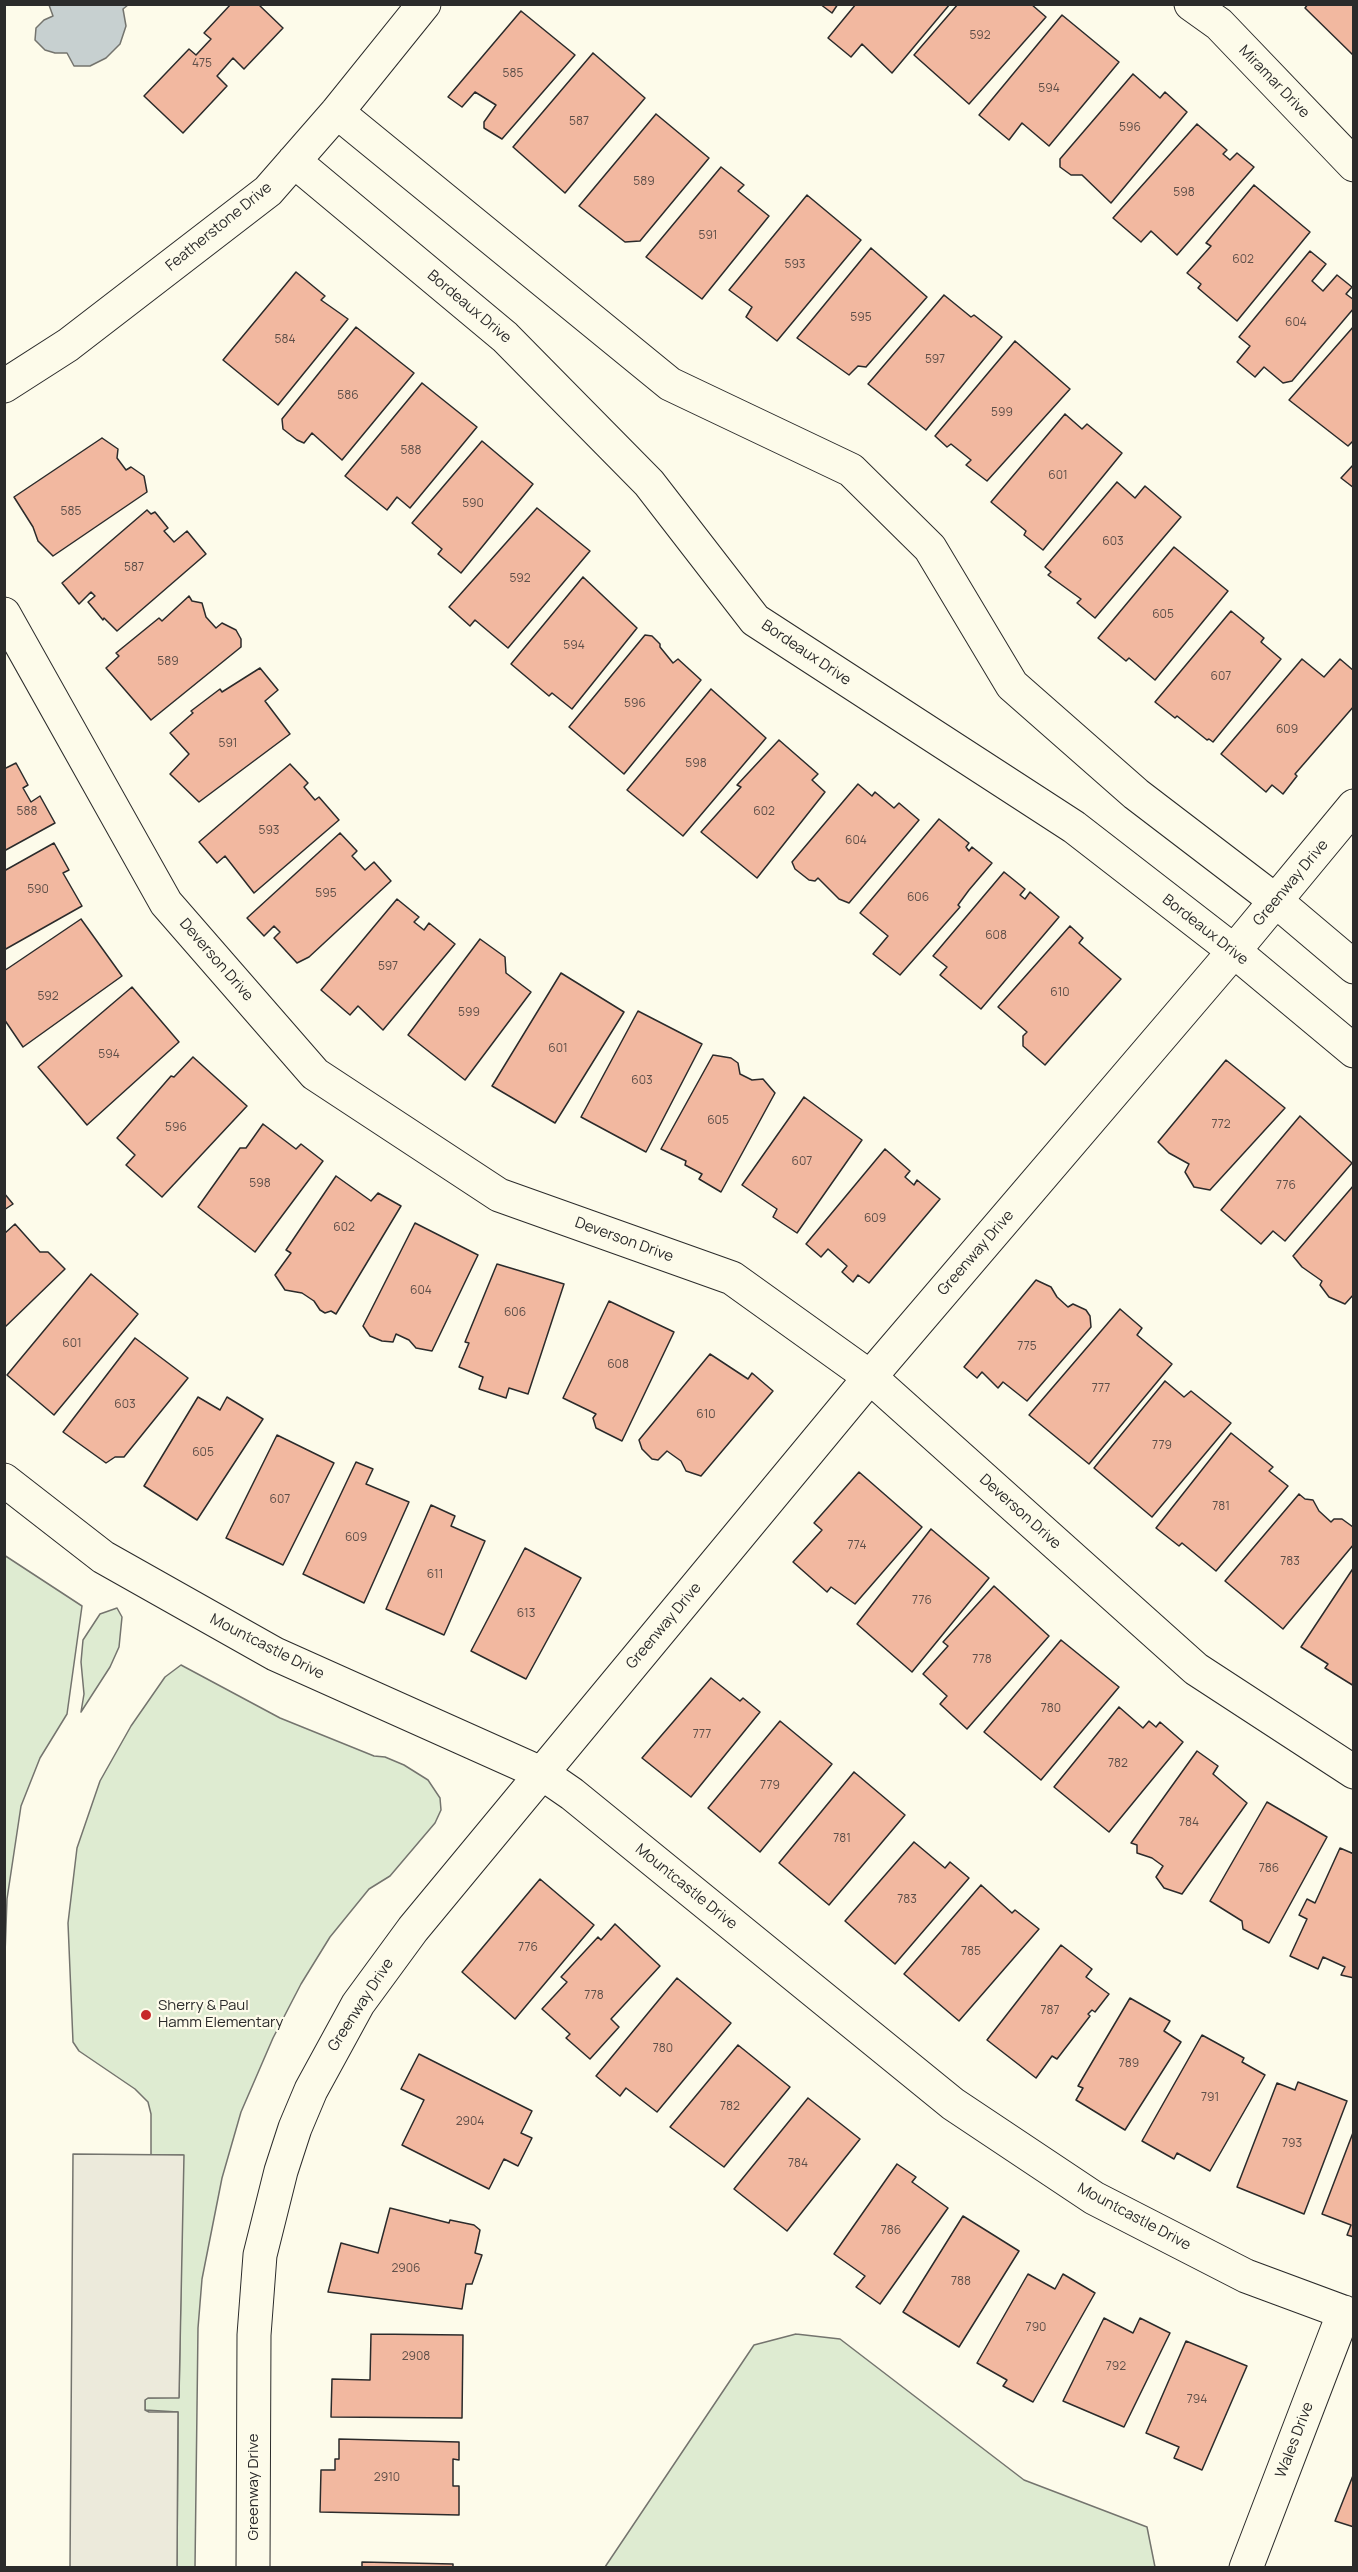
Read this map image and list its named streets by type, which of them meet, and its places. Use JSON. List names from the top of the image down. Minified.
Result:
{"streets":{"street":["Miramar Drive","Featherstone Drive","Bordeaux Drive","Greenway Drive","Deverson Drive","Mountcastle Drive","Wales Drive"]},"crossings":[["Featherstone Drive","Bordeaux Drive"],["Bordeaux Drive","Greenway Drive"],["Greenway Drive","Deverson Drive"],["Greenway Drive","Mountcastle Drive"],["Mountcastle Drive","Wales Drive"]],"places":["Sherry & Paul Hamm Elementary"],"house_numbers":["592","475","585","594","587","596","589","598","591","602","593","595","604","584","597","586","599","588","601","590","585","603","587","592","605","594","589","607","596","609","591","598","588","602","593","604","590","595","606","608","597","610","592","599","601","594","603","605","772","596","607","598","776","609","602","604","606","601","775","608","777","603","610","779","605","607","781","609","774","783","611","776","613","778","780","777","782","779","784","781","786","783","776","785","778","787","780","789","791","782","2904","793","784","786","2906","788","790","2908","792","794","2910"]}
